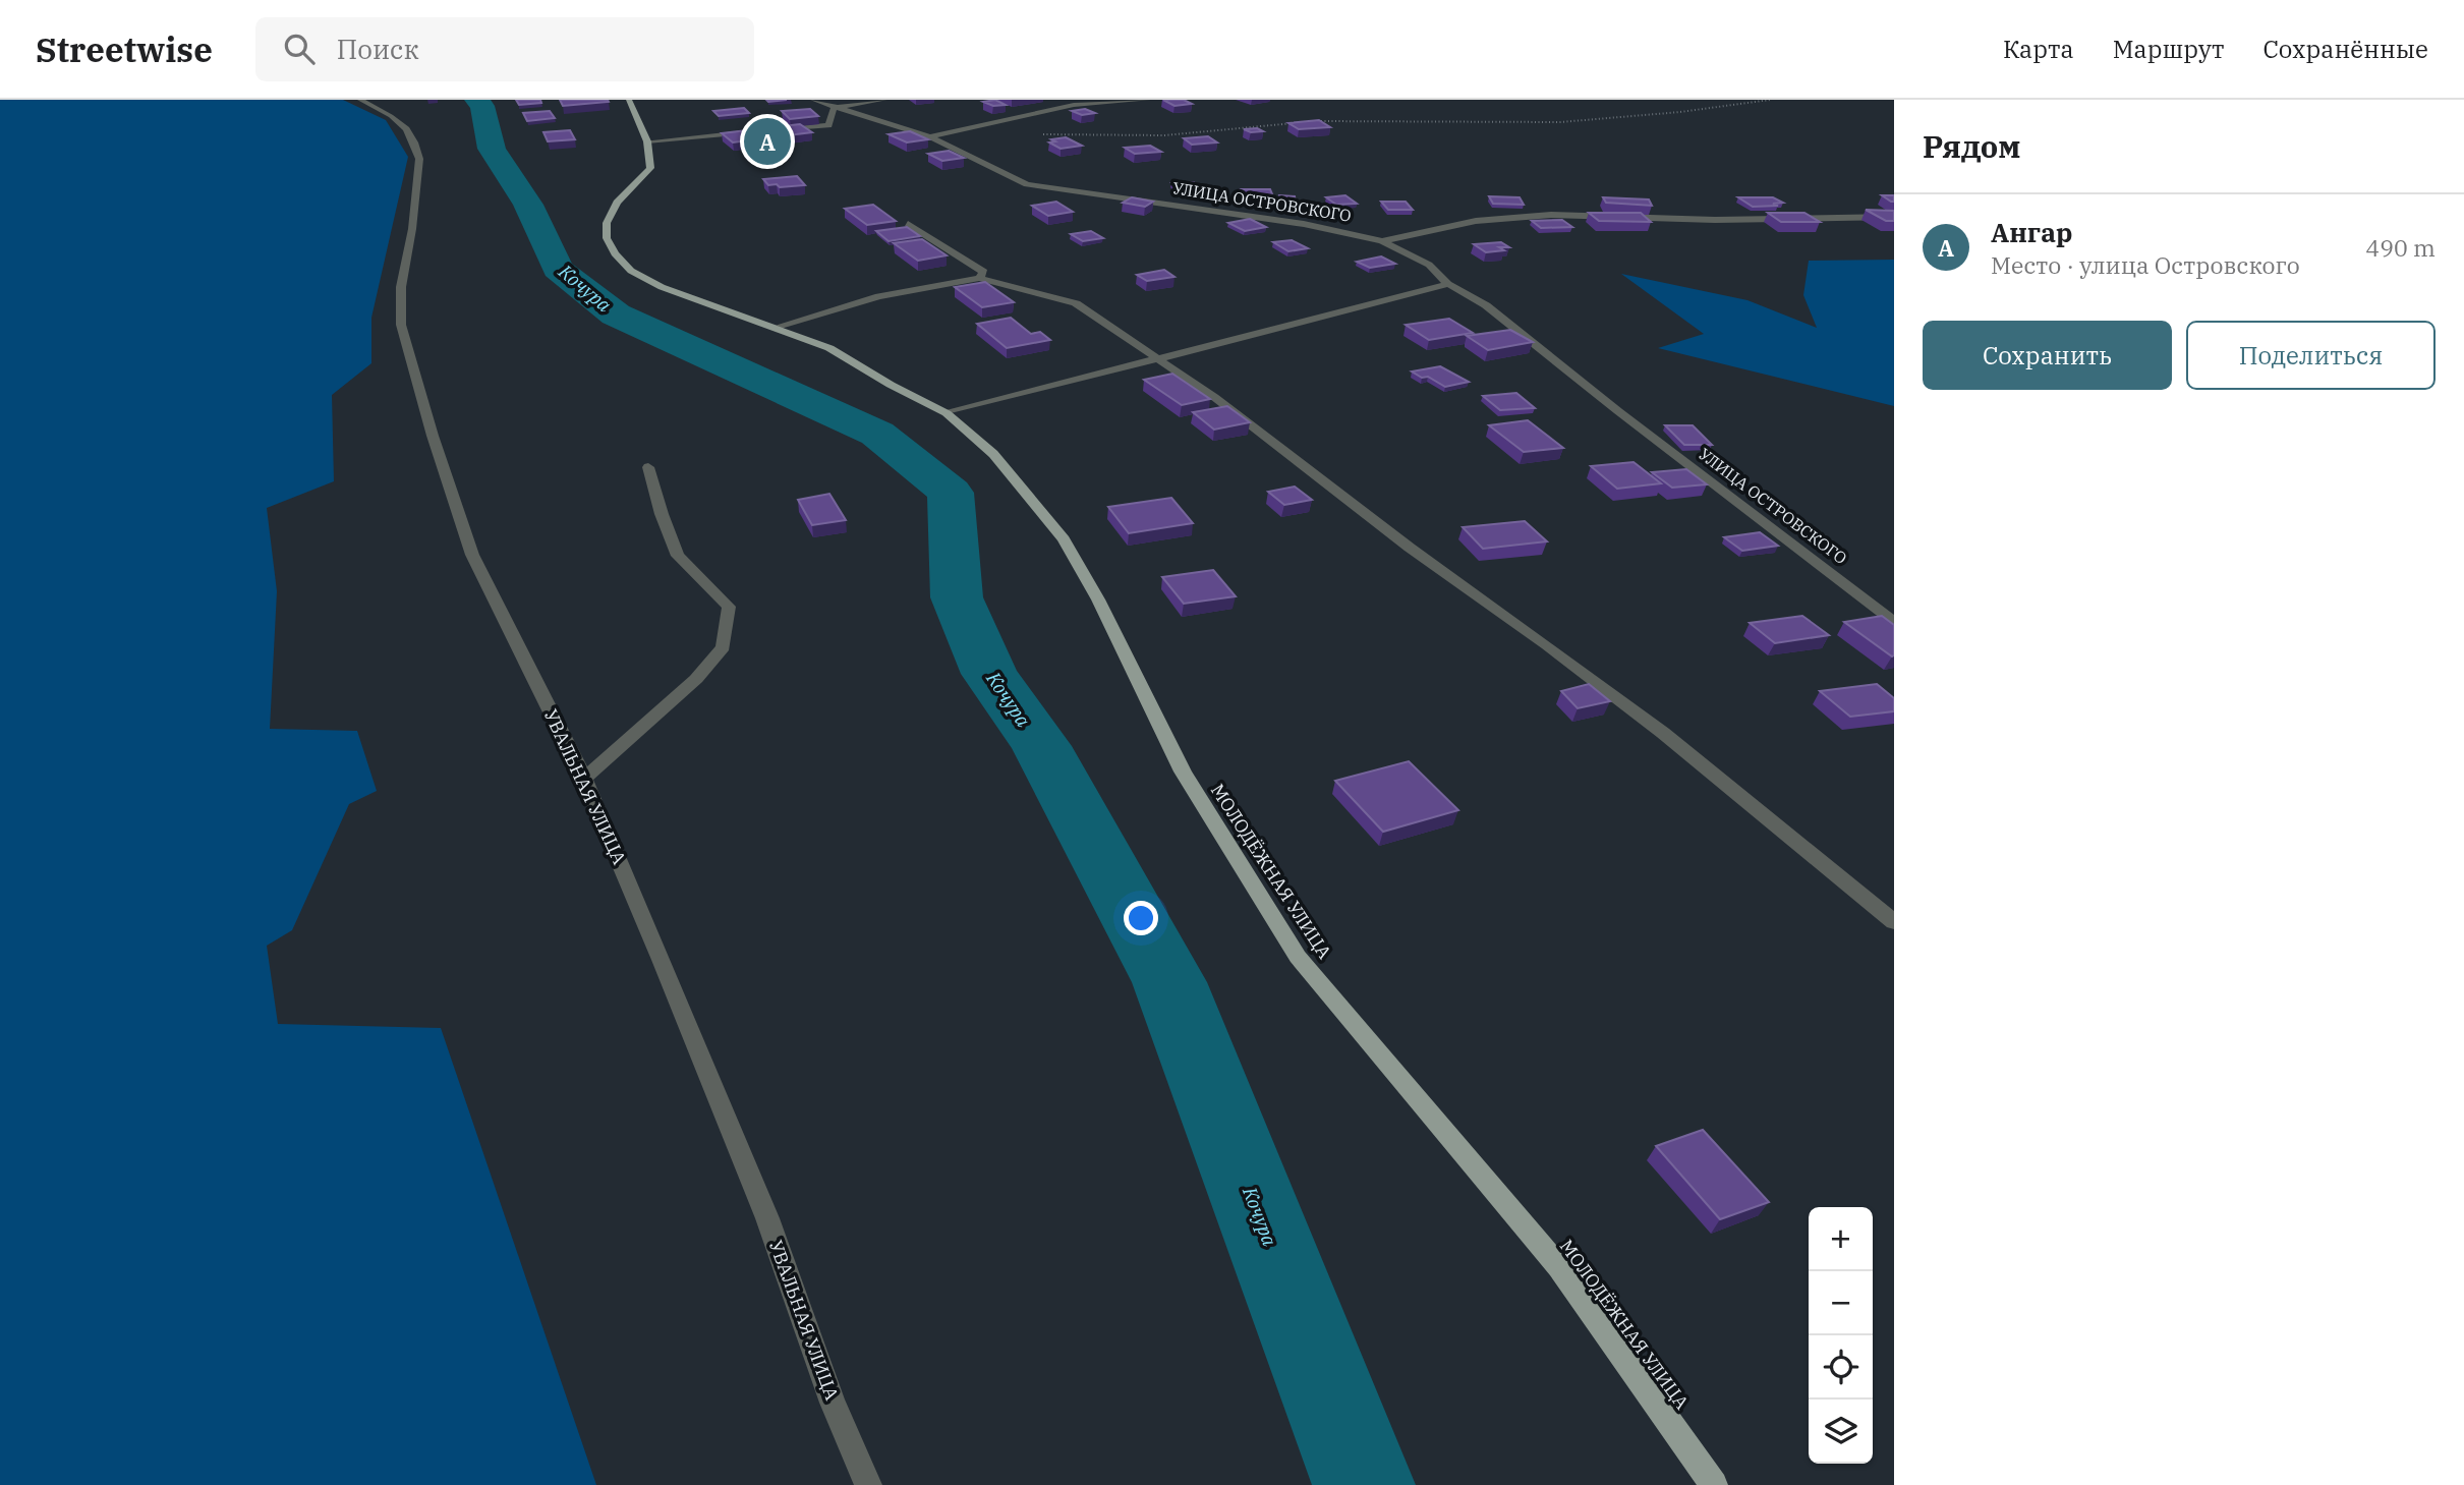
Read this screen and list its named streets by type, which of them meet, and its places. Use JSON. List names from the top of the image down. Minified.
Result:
{"streets":{"main road":["МОЛОДЁЖНАЯ УЛИЦА"],"street":["УЛИЦА ОСТРОВСКОГО","УВАЛЬНАЯ УЛИЦА"]},"water":["Кочура"],"page":{"header":"Streetwise","search":"Поиск","nav":["Карта","Маршрут","Сохранённые"],"heading":"Рядом","pins":"A","list":[{"mark":"A","name":"Ангар","note":"Место · улица Островского","value":"490 m"}],"buttons":["Сохранить","Поделиться"],"map_buttons":["+","−"]}}
